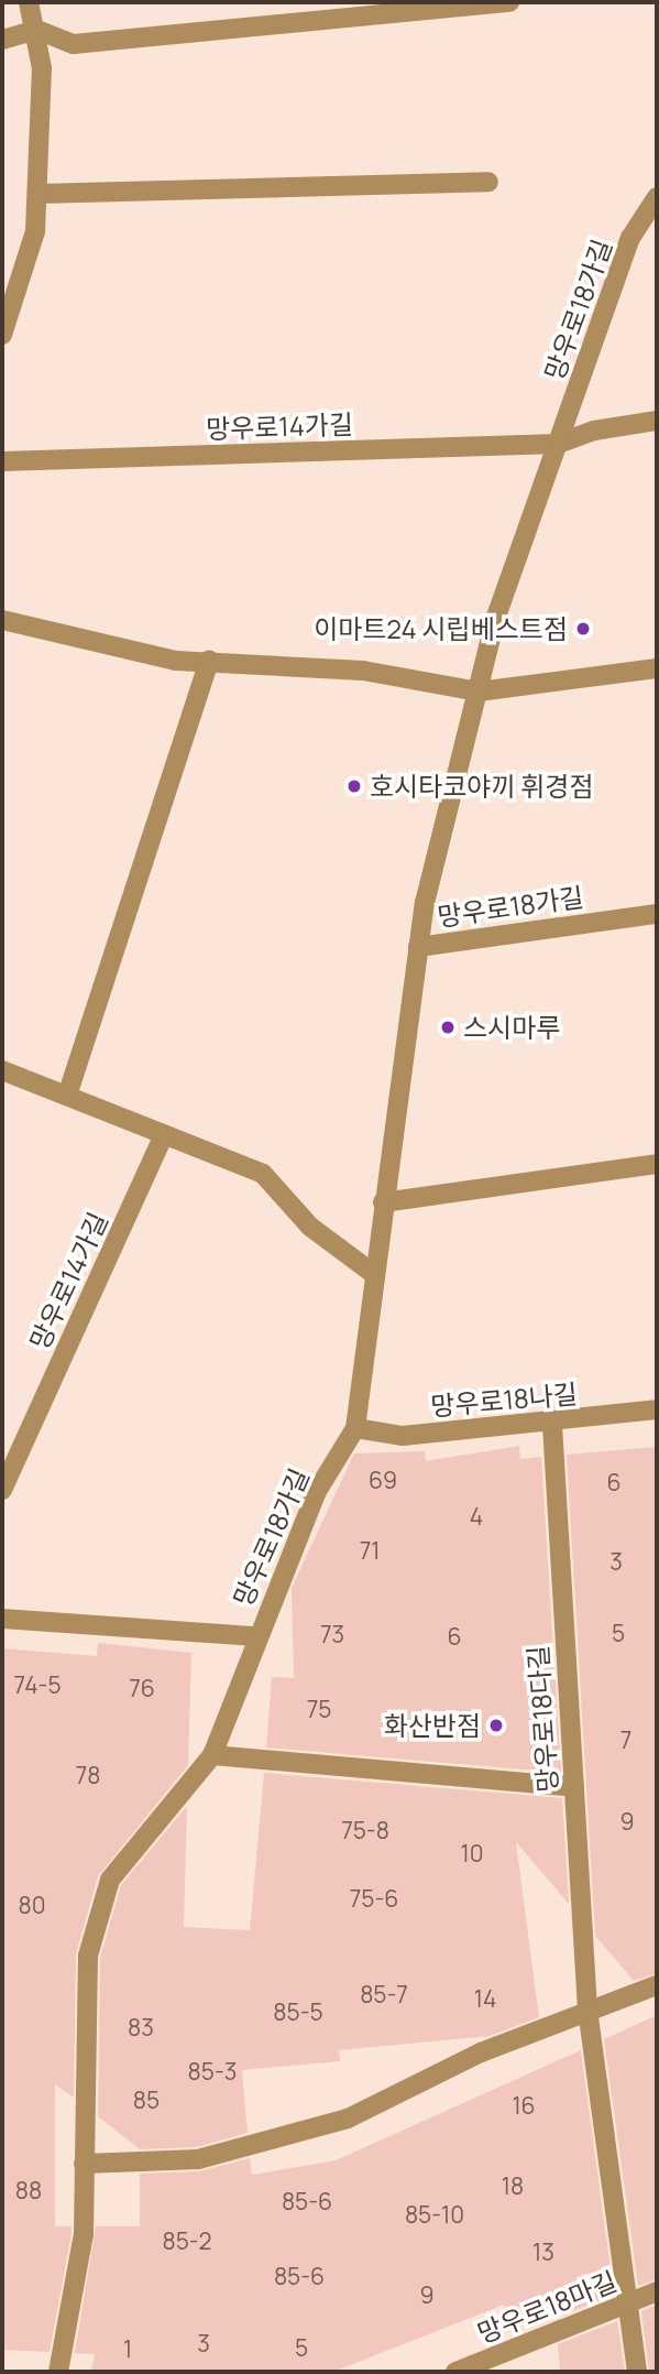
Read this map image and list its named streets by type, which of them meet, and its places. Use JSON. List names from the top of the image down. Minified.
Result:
{"streets":{"street":["망우로18가길","망우로14가길","망우로18나길","망우로18다길","망우로18마길"]},"crossings":[["망우로18가길","망우로14가길"],["망우로18가길","망우로18나길"],["망우로18나길","망우로18다길"],["망우로18다길","망우로18마길"]],"places":["이마트24 시립베스트점","호시타코야끼 휘경점","스시마루","화산반점"],"house_numbers":["69","6","4","71","3","5","73","6","74-5","76","75","7","78","9","75-8","10","75-6","80","85-7","14","85-5","83","85-3","85","16","18","88","85-6","85-10","85-2","13","85-6","9","3","5","1"]}
